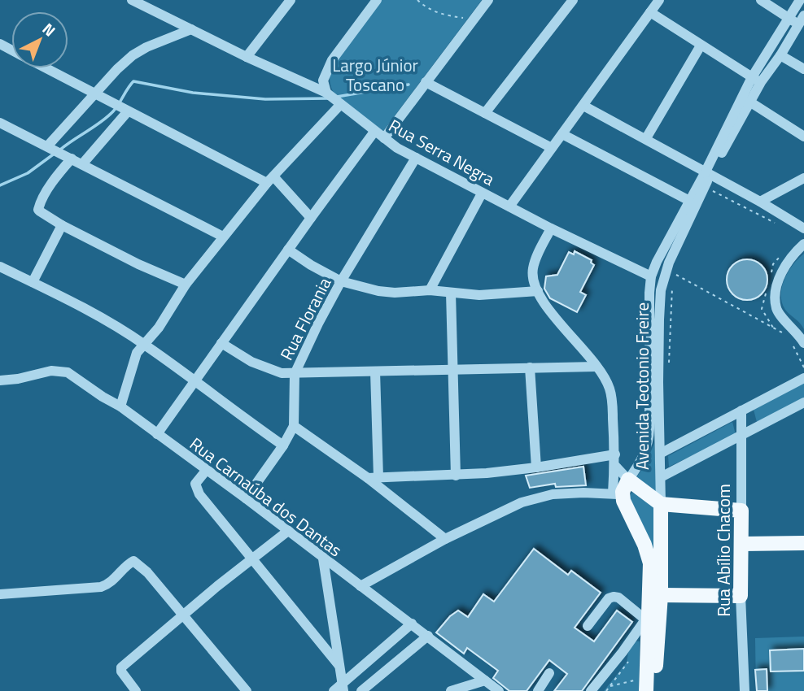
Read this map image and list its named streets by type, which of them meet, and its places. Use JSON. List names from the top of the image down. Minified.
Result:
{"streets":{"main road":["Avenida Teotonio Freire","Rua Abílio Chacom"],"street":["Rua Serra Negra","Rua Florania","Rua Carnaúba dos Dantas"]},"crossings":[["Rua Serra Negra","Rua Florania"],["Rua Serra Negra","Avenida Teotonio Freire"],["Rua Florania","Rua Carnaúba dos Dantas"]],"parks":["Largo Júnior Toscano"],"north":"top right"}
